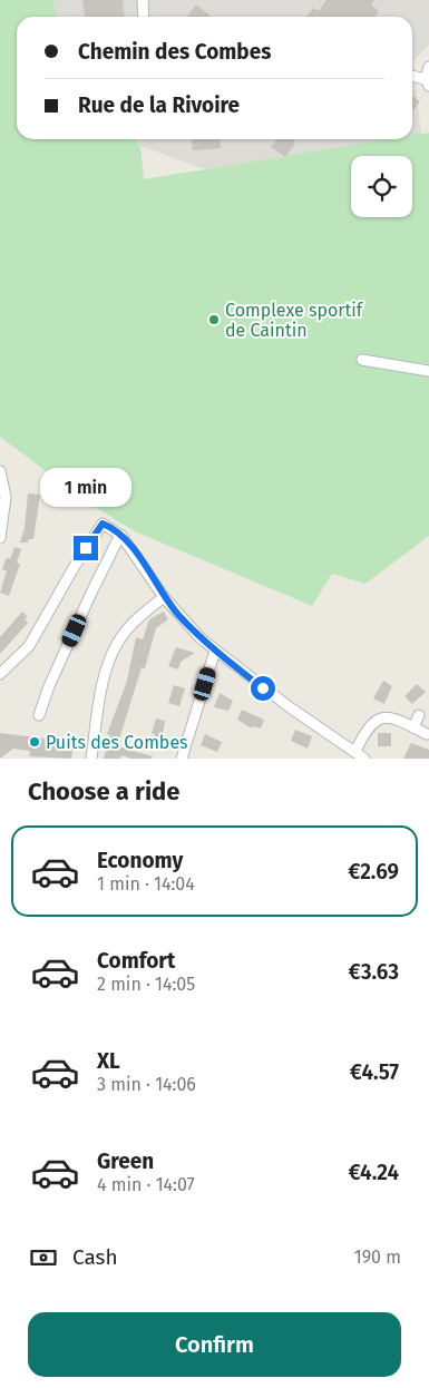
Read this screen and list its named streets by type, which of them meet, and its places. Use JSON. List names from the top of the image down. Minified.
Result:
{"places":["Complexe sportif de Caintin","Puits des Combes"],"page":{"banner":["Chemin des Combes","Rue de la Rivoire"],"bubble":"1 min","heading":"Choose a ride","list":[{"name":"Economy","note":"1 min · 14:04","value":"€2.69"},{"name":"Comfort","note":"2 min · 14:05","value":"€3.63"},{"name":"XL","note":"3 min · 14:06","value":"€4.57"},{"name":"Green","note":"4 min · 14:07","value":"€4.24"}],"pay":["Cash","190 m"],"buttons":"Confirm"}}
